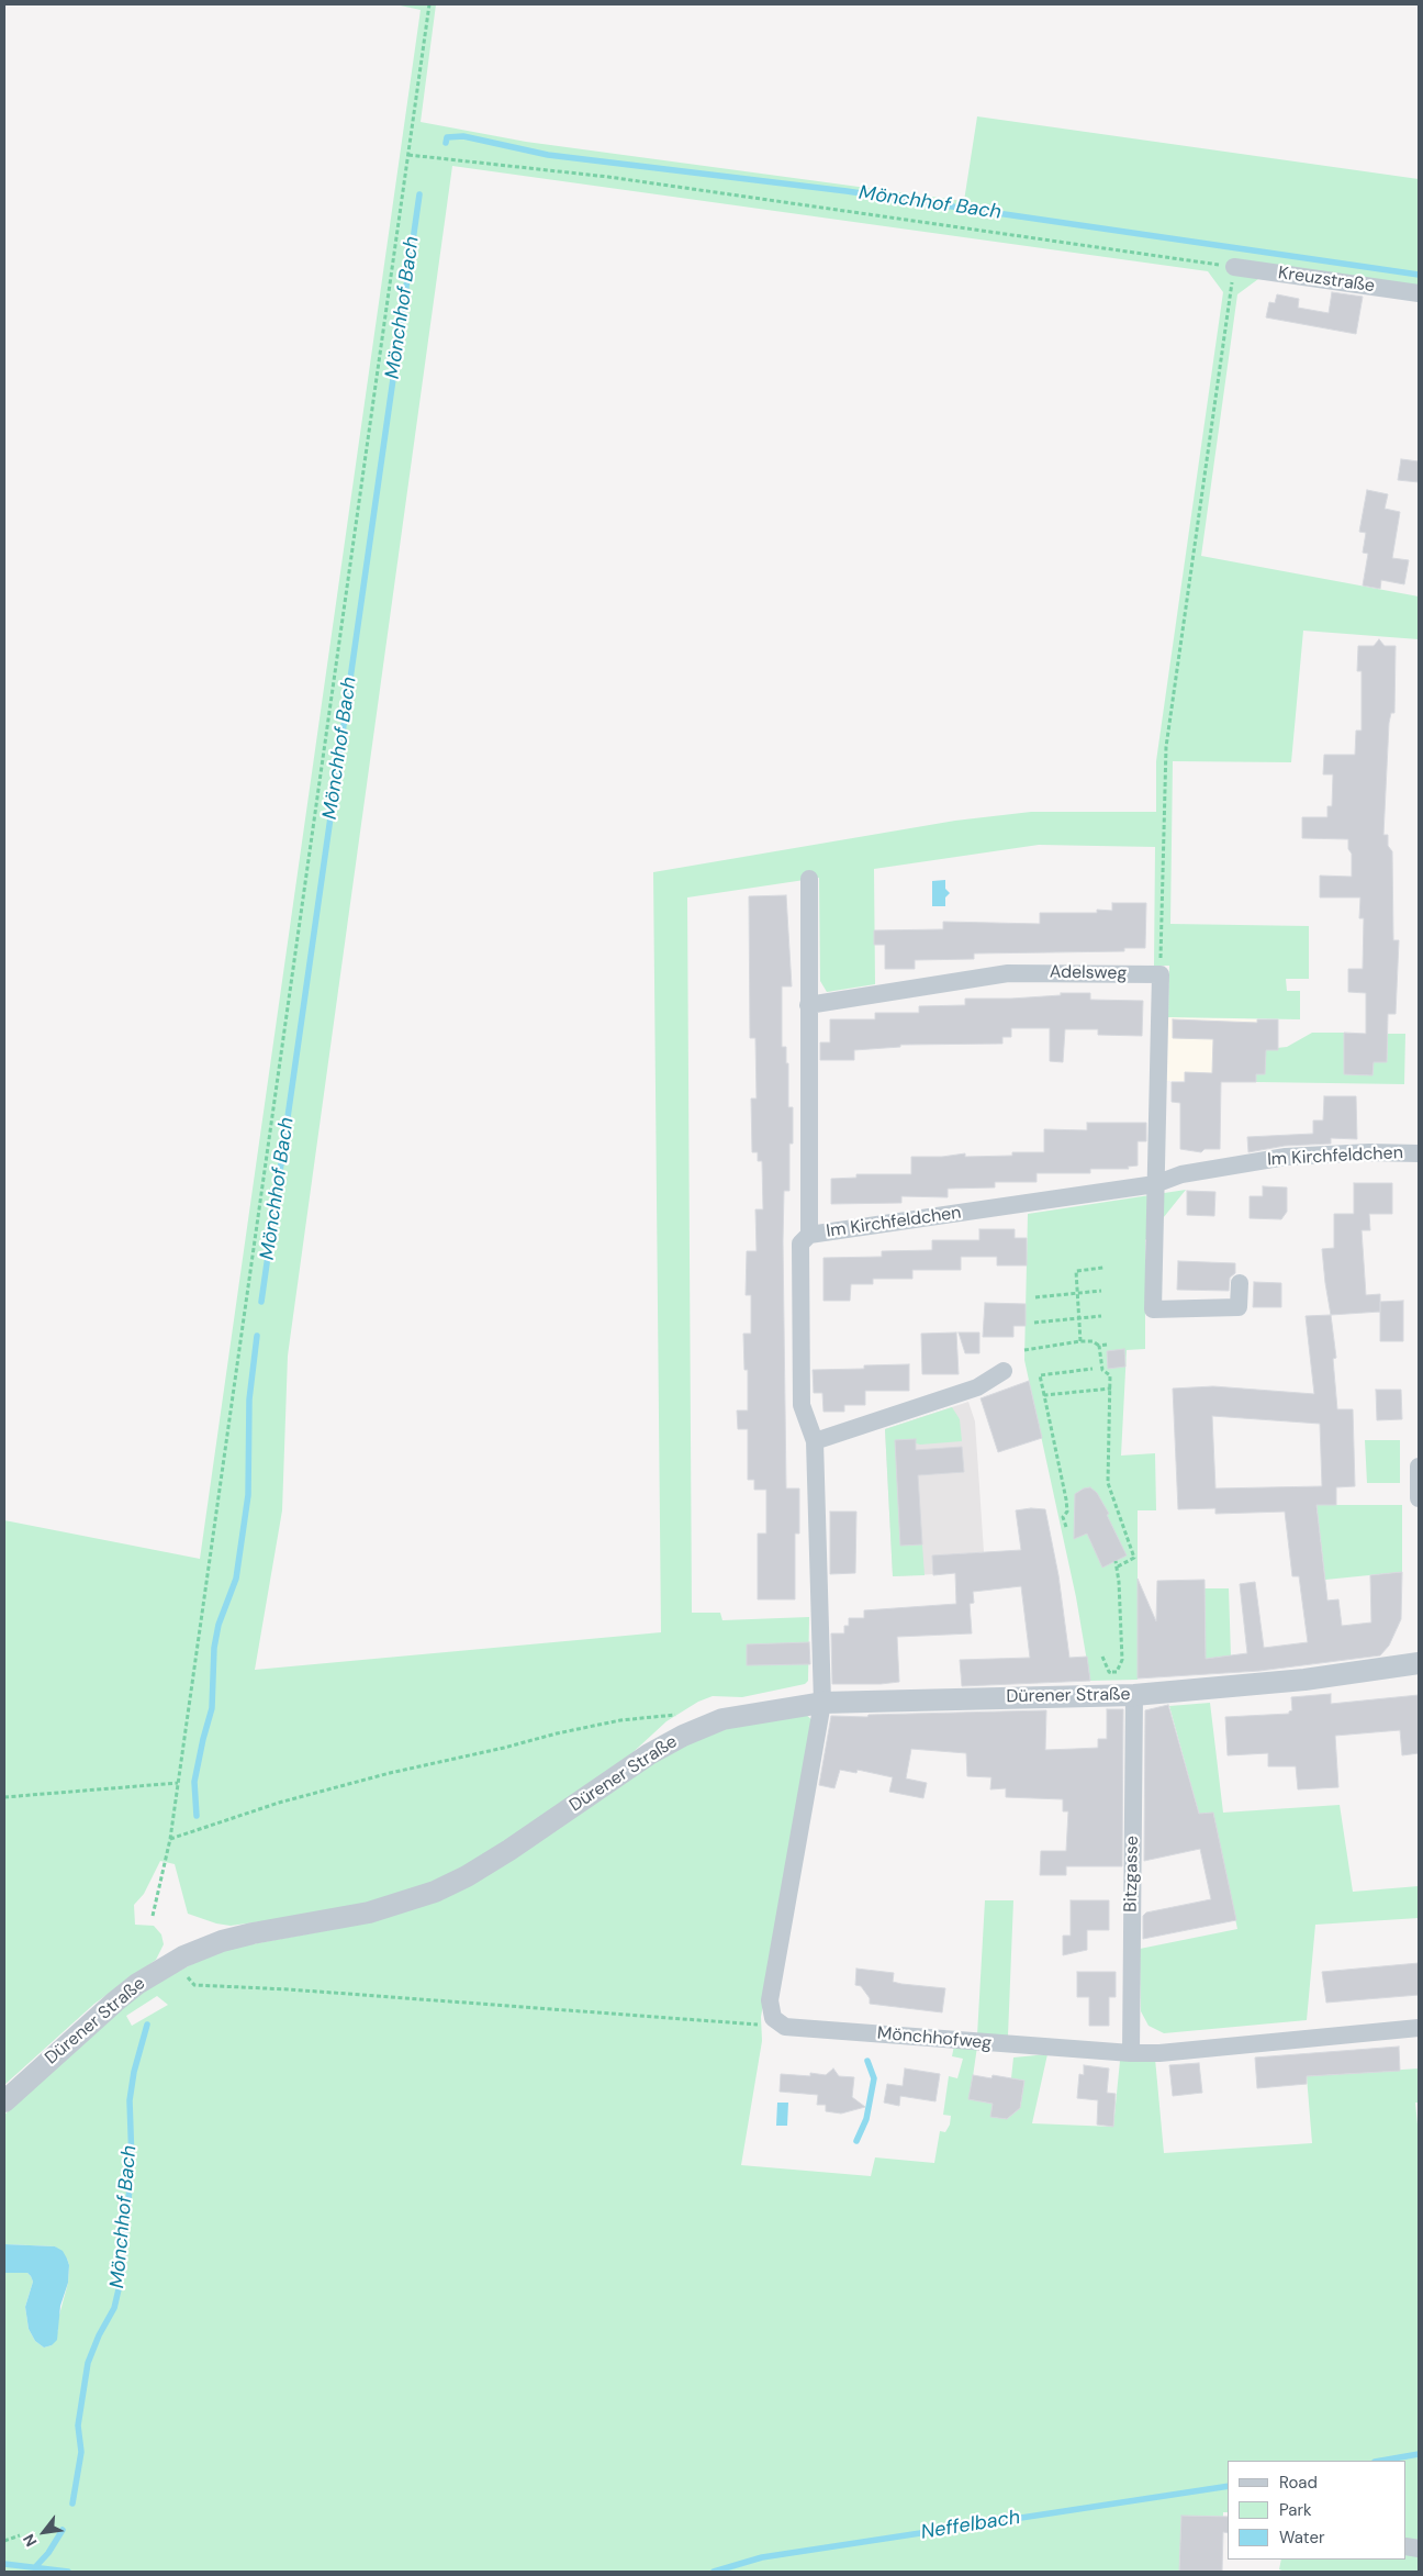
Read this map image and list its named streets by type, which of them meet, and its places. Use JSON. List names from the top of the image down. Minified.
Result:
{"streets":{"street":["Kreuzstraße","Adelsweg","Im Kirchfeldchen","Dürener Straße","Bitzgasse","Mönchhofweg"]},"crossings":[["Im Kirchfeldchen","Dürener Straße"],["Dürener Straße","Bitzgasse"],["Bitzgasse","Mönchhofweg"]],"water":["Mönchhof Bach","Neffelbach"],"legend":["Road","Park","Water"],"north":"bottom left"}
